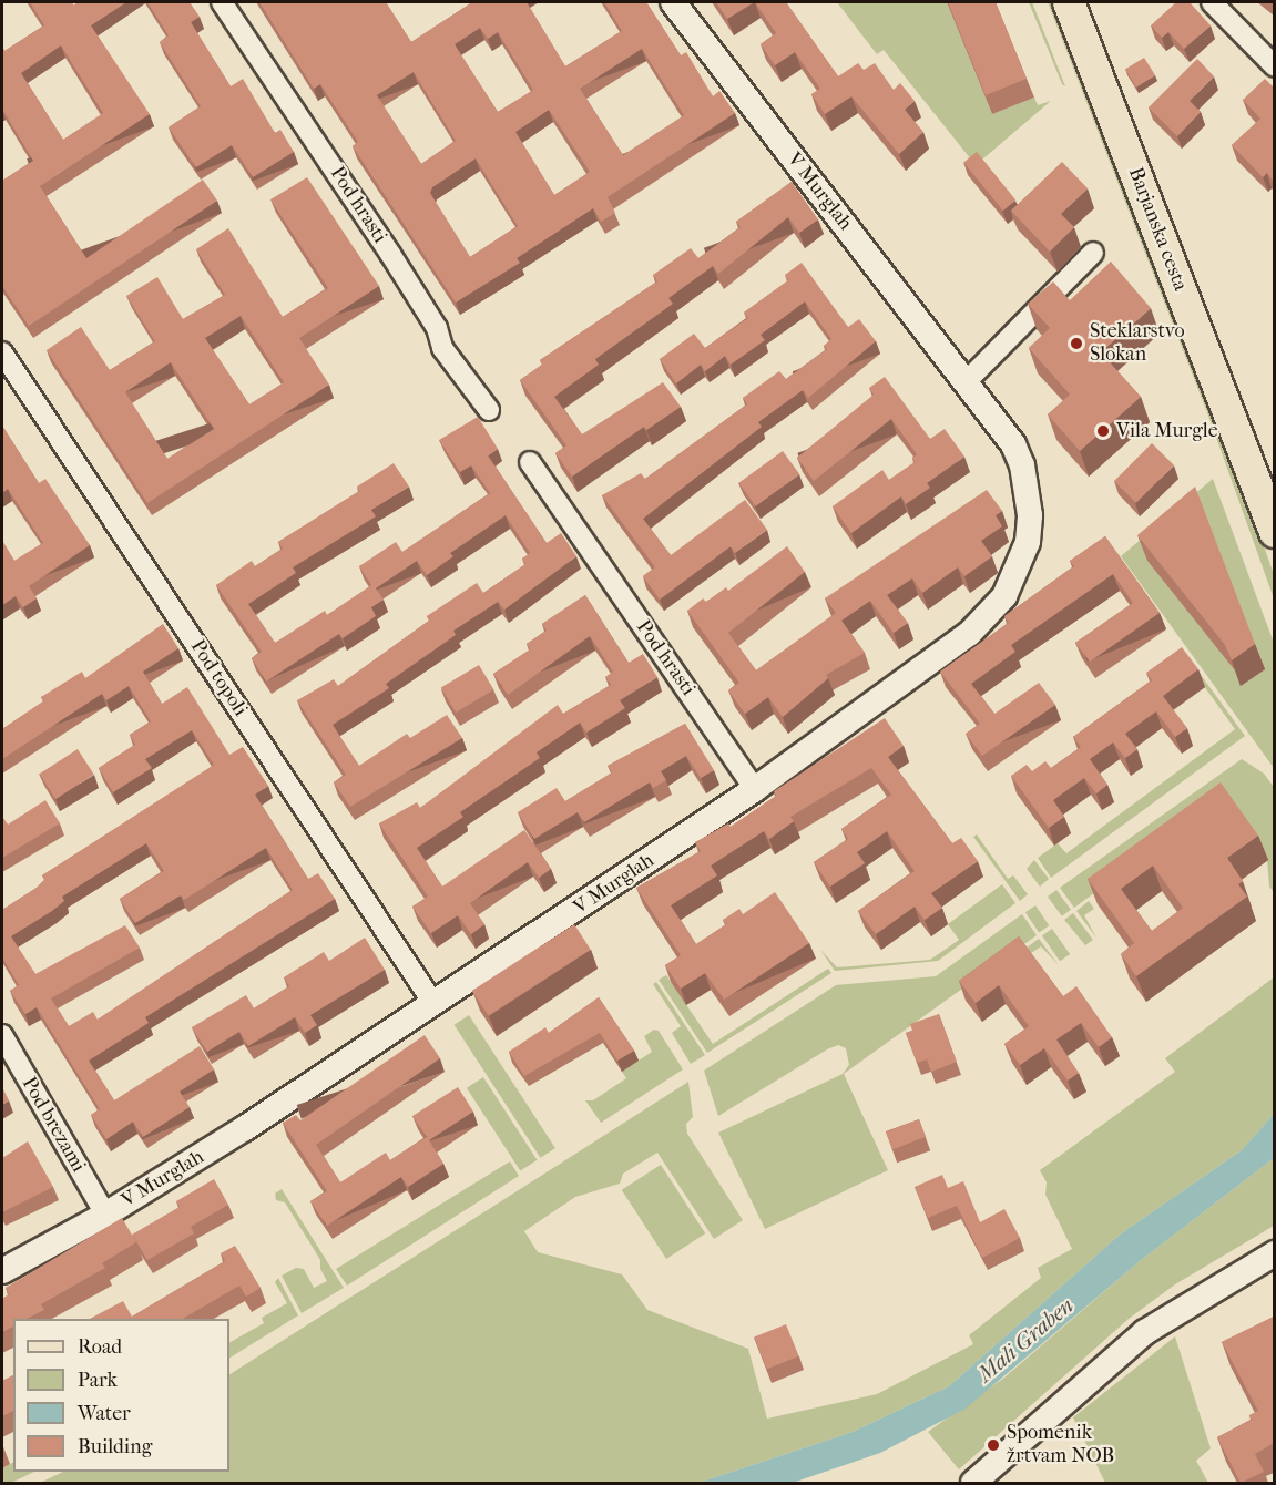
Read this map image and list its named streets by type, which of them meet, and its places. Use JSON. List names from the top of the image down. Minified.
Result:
{"streets":{"main road":["Barjanska cesta"],"street":["V Murglah","Pod hrasti","Pod topoli","Pod brezami"]},"crossings":[["V Murglah","Pod hrasti"],["V Murglah","Pod topoli"],["V Murglah","Pod brezami"]],"water":["Mali Graben"],"places":["Steklarstvo Slokan","Vila Murgle","Spomenik žrtvam NOB"],"legend":["Road","Park","Water","Building"]}
